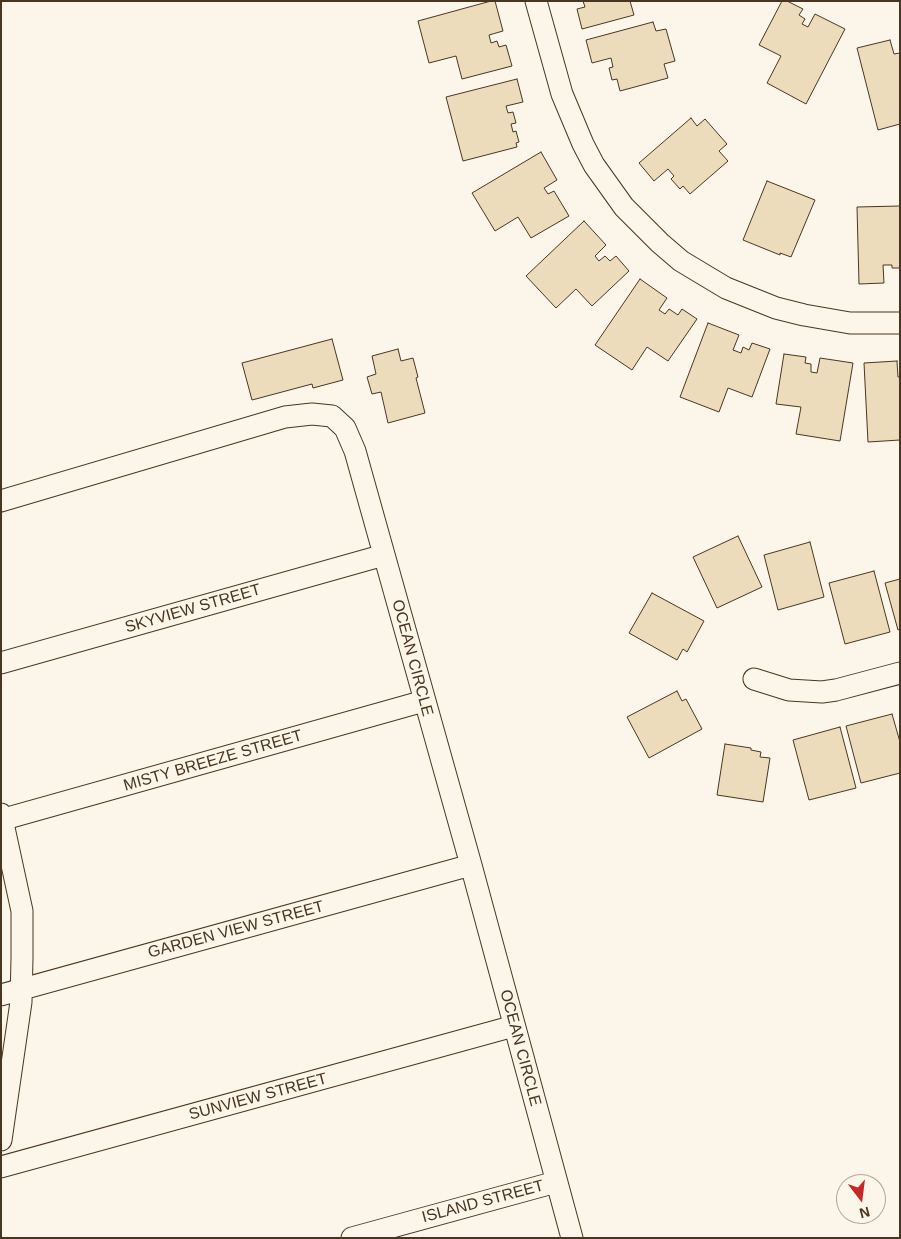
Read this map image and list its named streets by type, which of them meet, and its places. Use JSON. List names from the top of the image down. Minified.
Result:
{"streets":{"street":["SKYVIEW STREET","OCEAN CIRCLE","MISTY BREEZE STREET","GARDEN VIEW STREET","SUNVIEW STREET","ISLAND STREET"]},"crossings":[["SKYVIEW STREET","OCEAN CIRCLE"],["OCEAN CIRCLE","MISTY BREEZE STREET"],["OCEAN CIRCLE","GARDEN VIEW STREET"],["OCEAN CIRCLE","SUNVIEW STREET"],["OCEAN CIRCLE","ISLAND STREET"]],"north":"bottom"}
